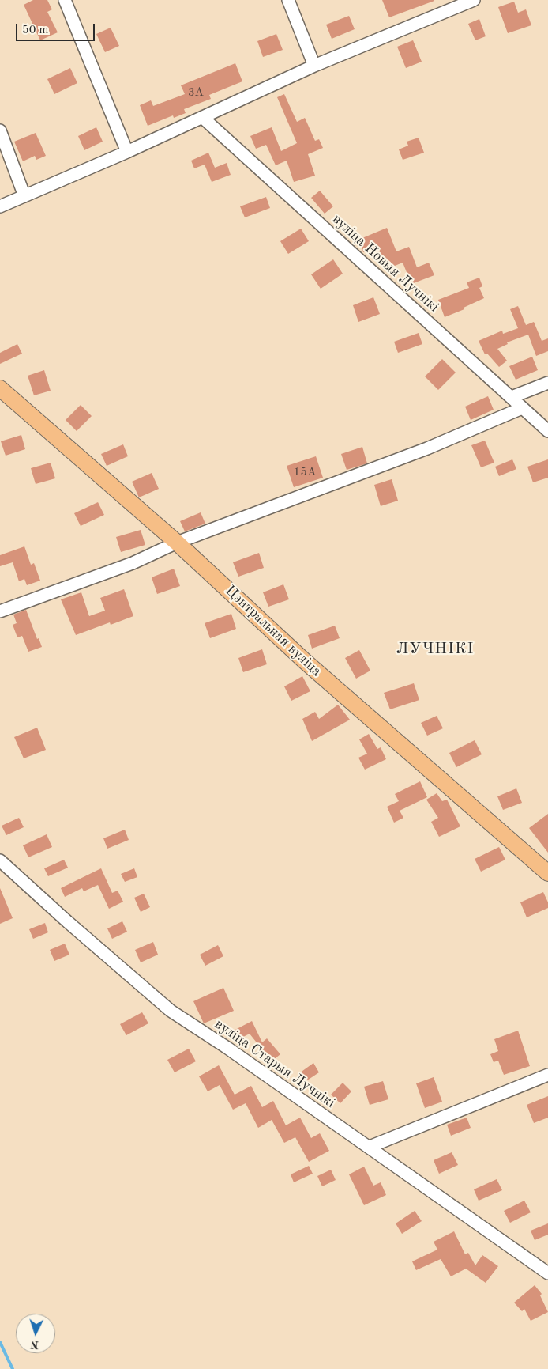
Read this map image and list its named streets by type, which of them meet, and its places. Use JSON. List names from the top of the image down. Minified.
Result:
{"streets":{"main road":["Цэнтральная вуліца"],"street":["вуліца Новыя Лучнікі","вуліца Старыя Лучнікі"]},"districts":["ЛУЧНІКІ"],"house_numbers":["3А","15А"],"scale_bar":"50 m","north":"bottom"}
